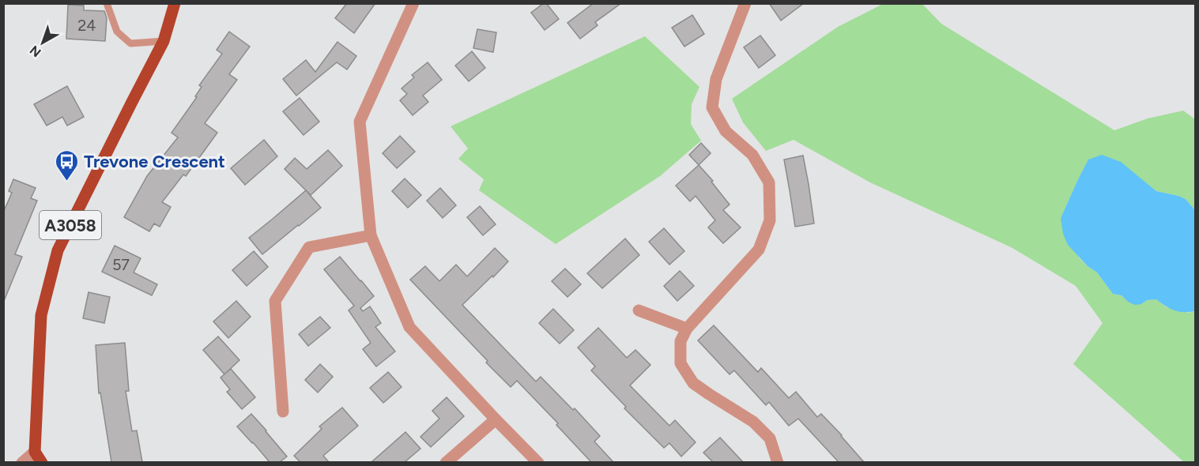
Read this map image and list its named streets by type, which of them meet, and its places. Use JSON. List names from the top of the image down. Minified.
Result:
{"streets":{"main road":["A3058"]},"places":{"bus stop":["Trevone Crescent"]},"house_numbers":["24","57"],"north":"bottom left"}
